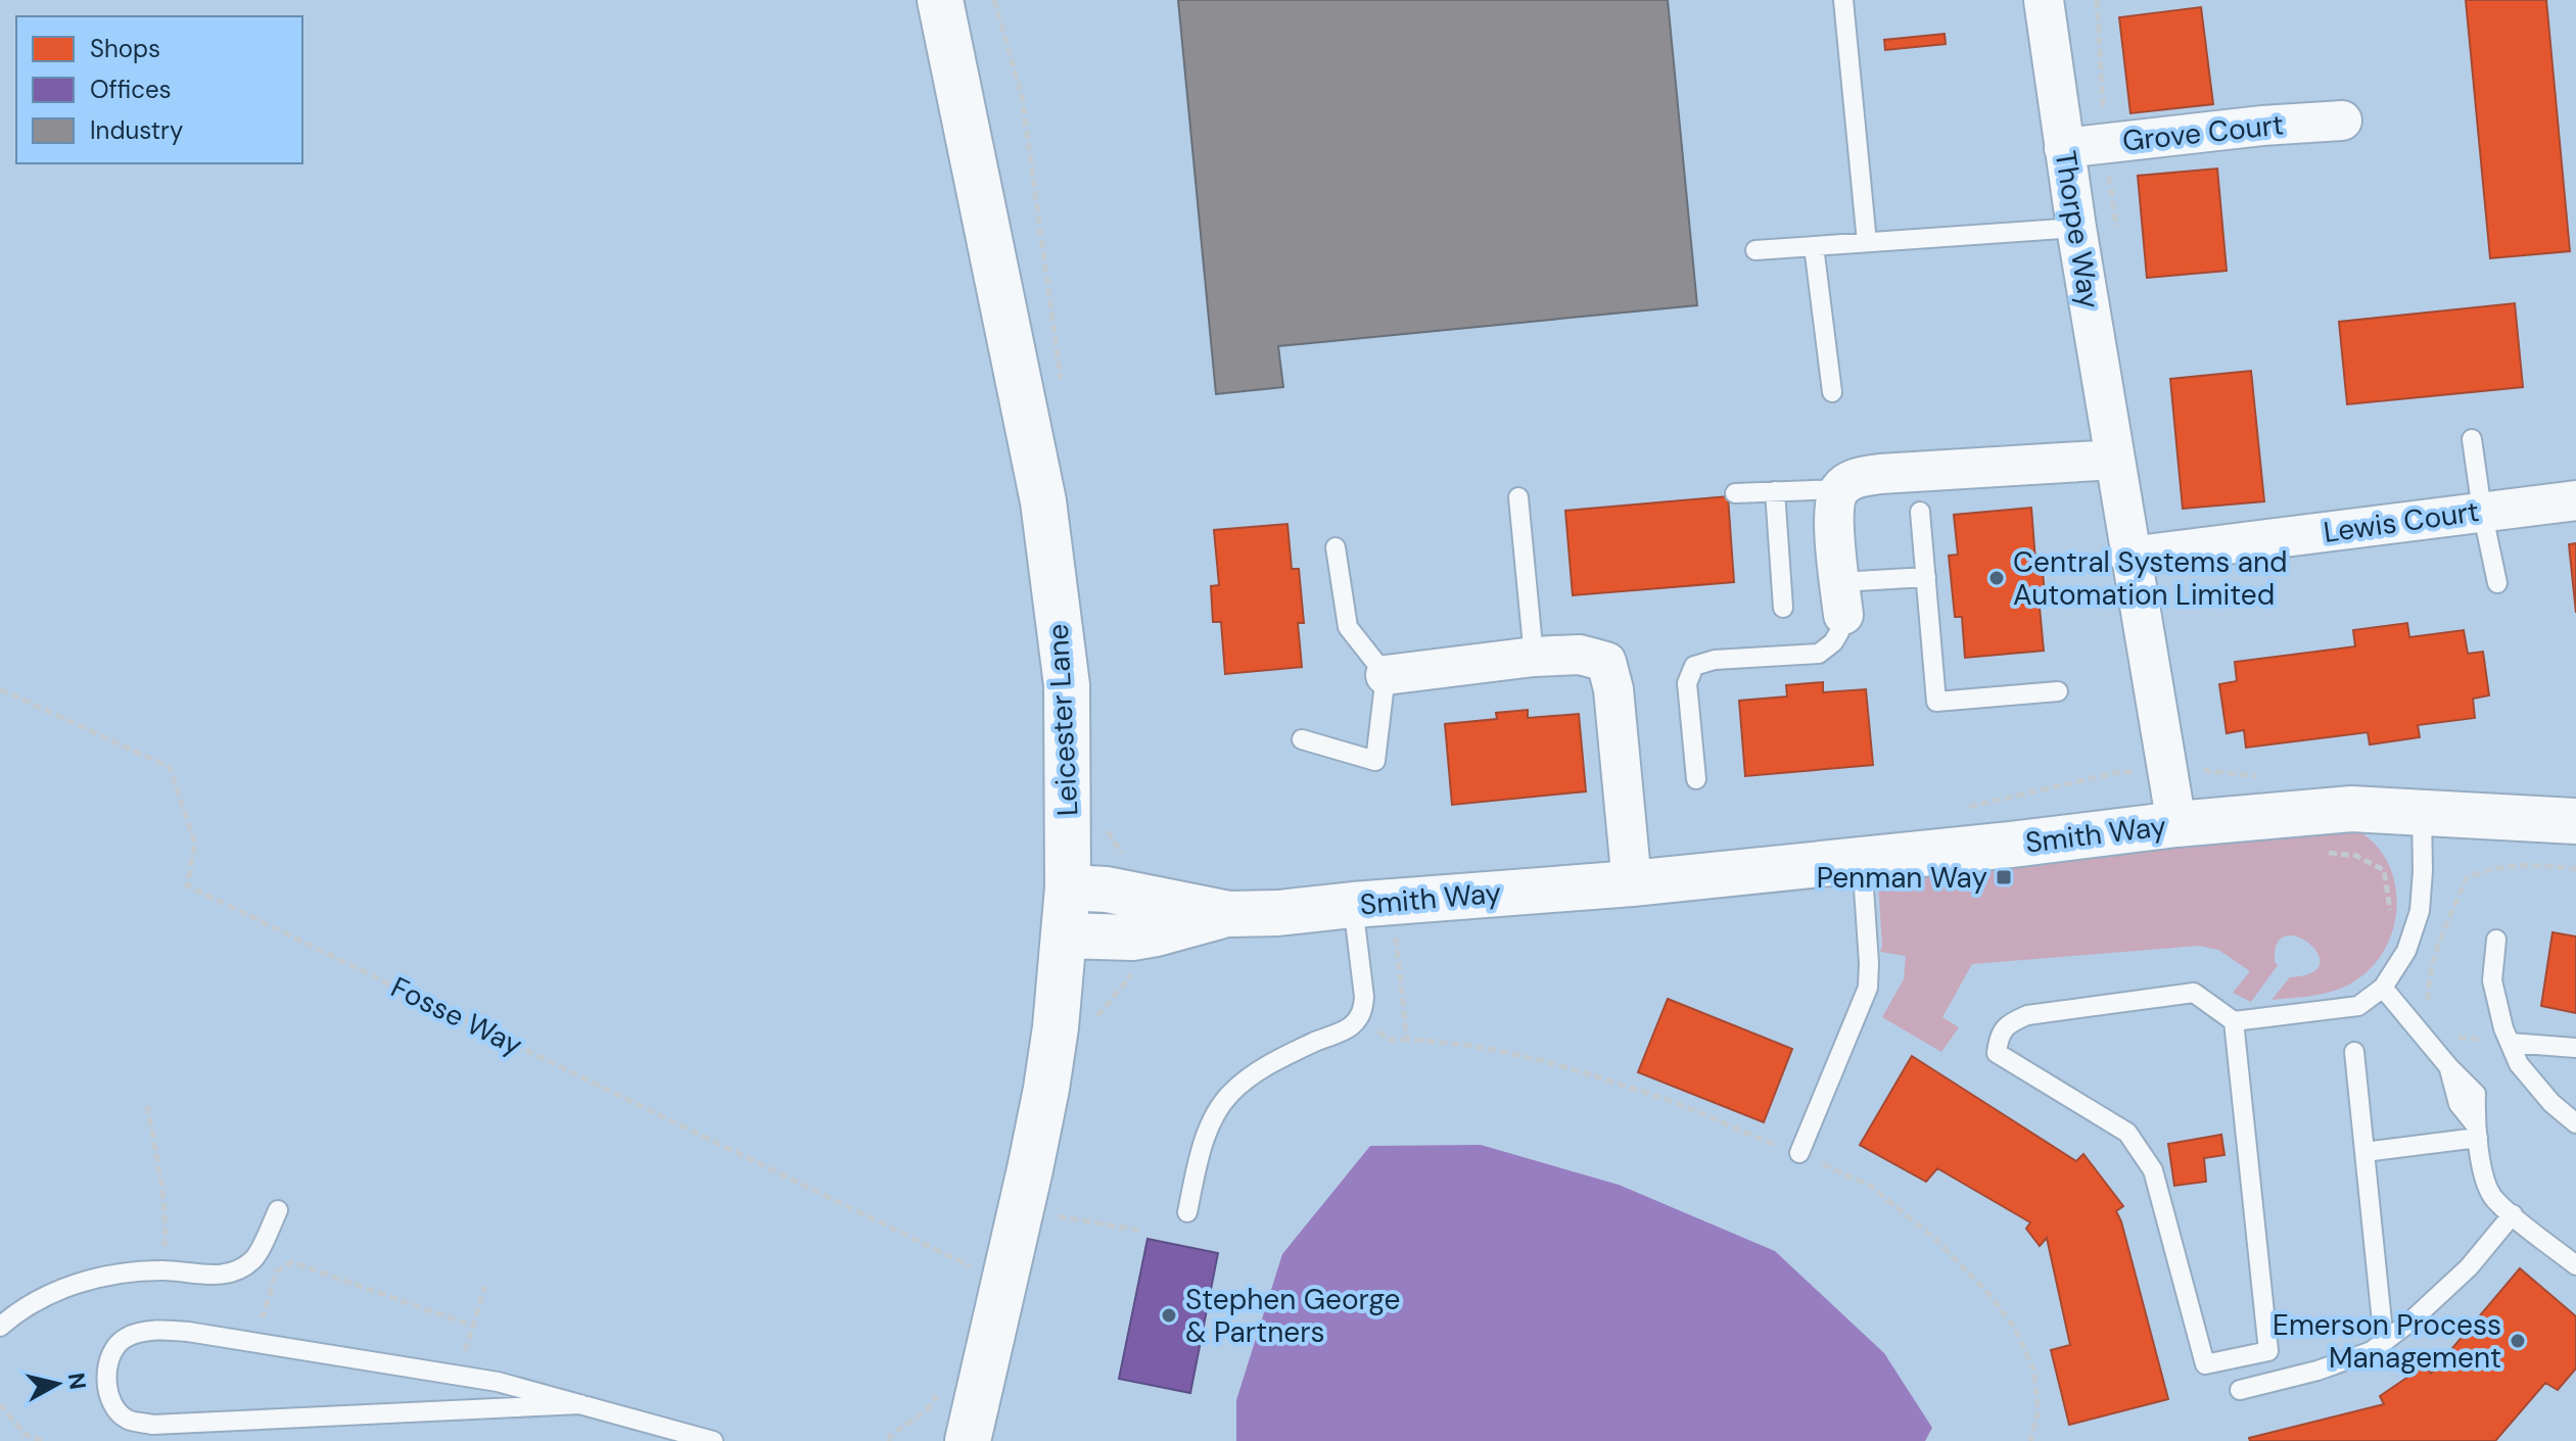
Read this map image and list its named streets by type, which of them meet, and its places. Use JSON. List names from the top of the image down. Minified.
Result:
{"streets":{"street":["Grove Court","Thorpe Way","Lewis Court","Leicester Lane","Smith Way"],"path":["Fosse Way"]},"crossings":[["Grove Court","Thorpe Way"],["Thorpe Way","Lewis Court"],["Thorpe Way","Smith Way"],["Leicester Lane","Fosse Way"]],"places":{"other":["Central Systems and Automation Limited","Stephen George & Partners","Emerson Process Management"],"transit":["Penman Way"]},"legend":["Shops","Offices","Industry"],"north":"right"}
